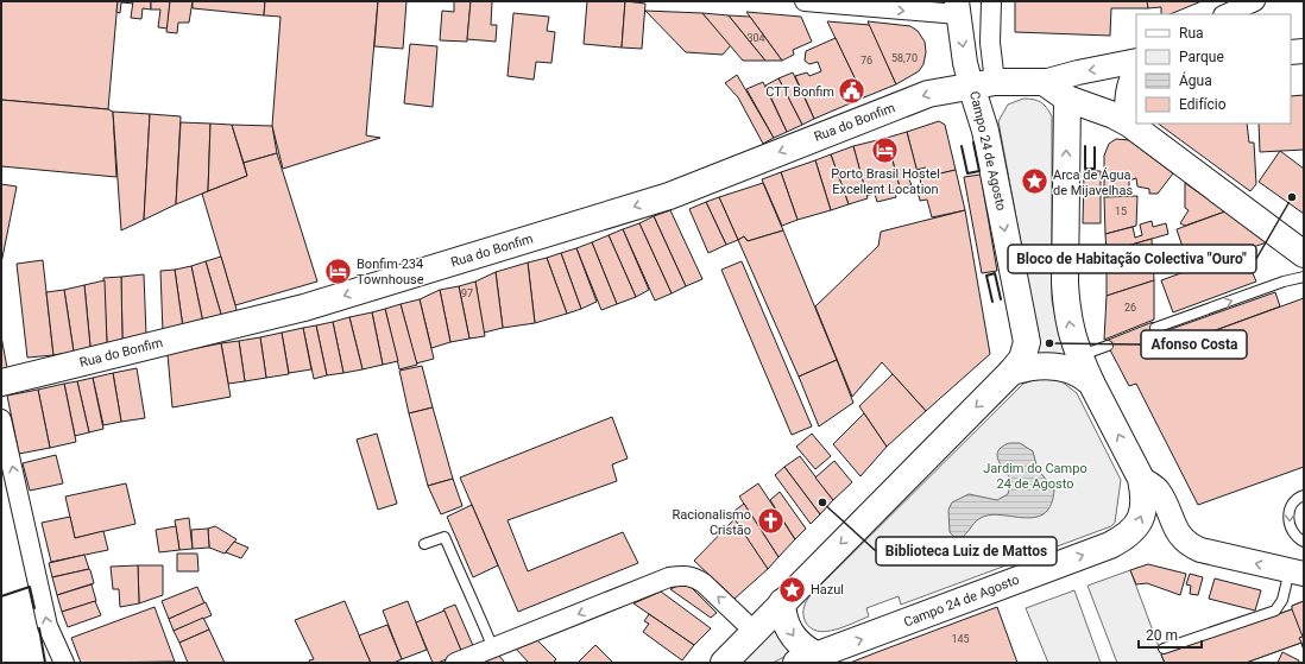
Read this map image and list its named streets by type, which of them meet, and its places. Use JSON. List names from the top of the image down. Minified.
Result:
{"streets":{"main road":["Rua do Bonfim","Campo 24 de Agosto"]},"crossings":[["Rua do Bonfim","Campo 24 de Agosto"]],"one_way":["Rua do Bonfim"],"parks":["Jardim do Campo 24 de Agosto"],"places":{"public building":["CTT Bonfim"],"hotel":["Porto Brasil Hostel Excellent Location","Bonfim 234 Townhouse"],"place":["Arca de Água de Mijavelhas","Hazul"],"other":["Bloco de Habitação Colectiva \"Ouro\"","Afonso Costa","Biblioteca Luiz de Mattos"],"church":["Racionalismo Cristão"]},"house_numbers":["304","58,70","76","15","97","26","145"],"legend":["Rua","Parque","Água","Edifício"],"scale_bar":"20 m"}
